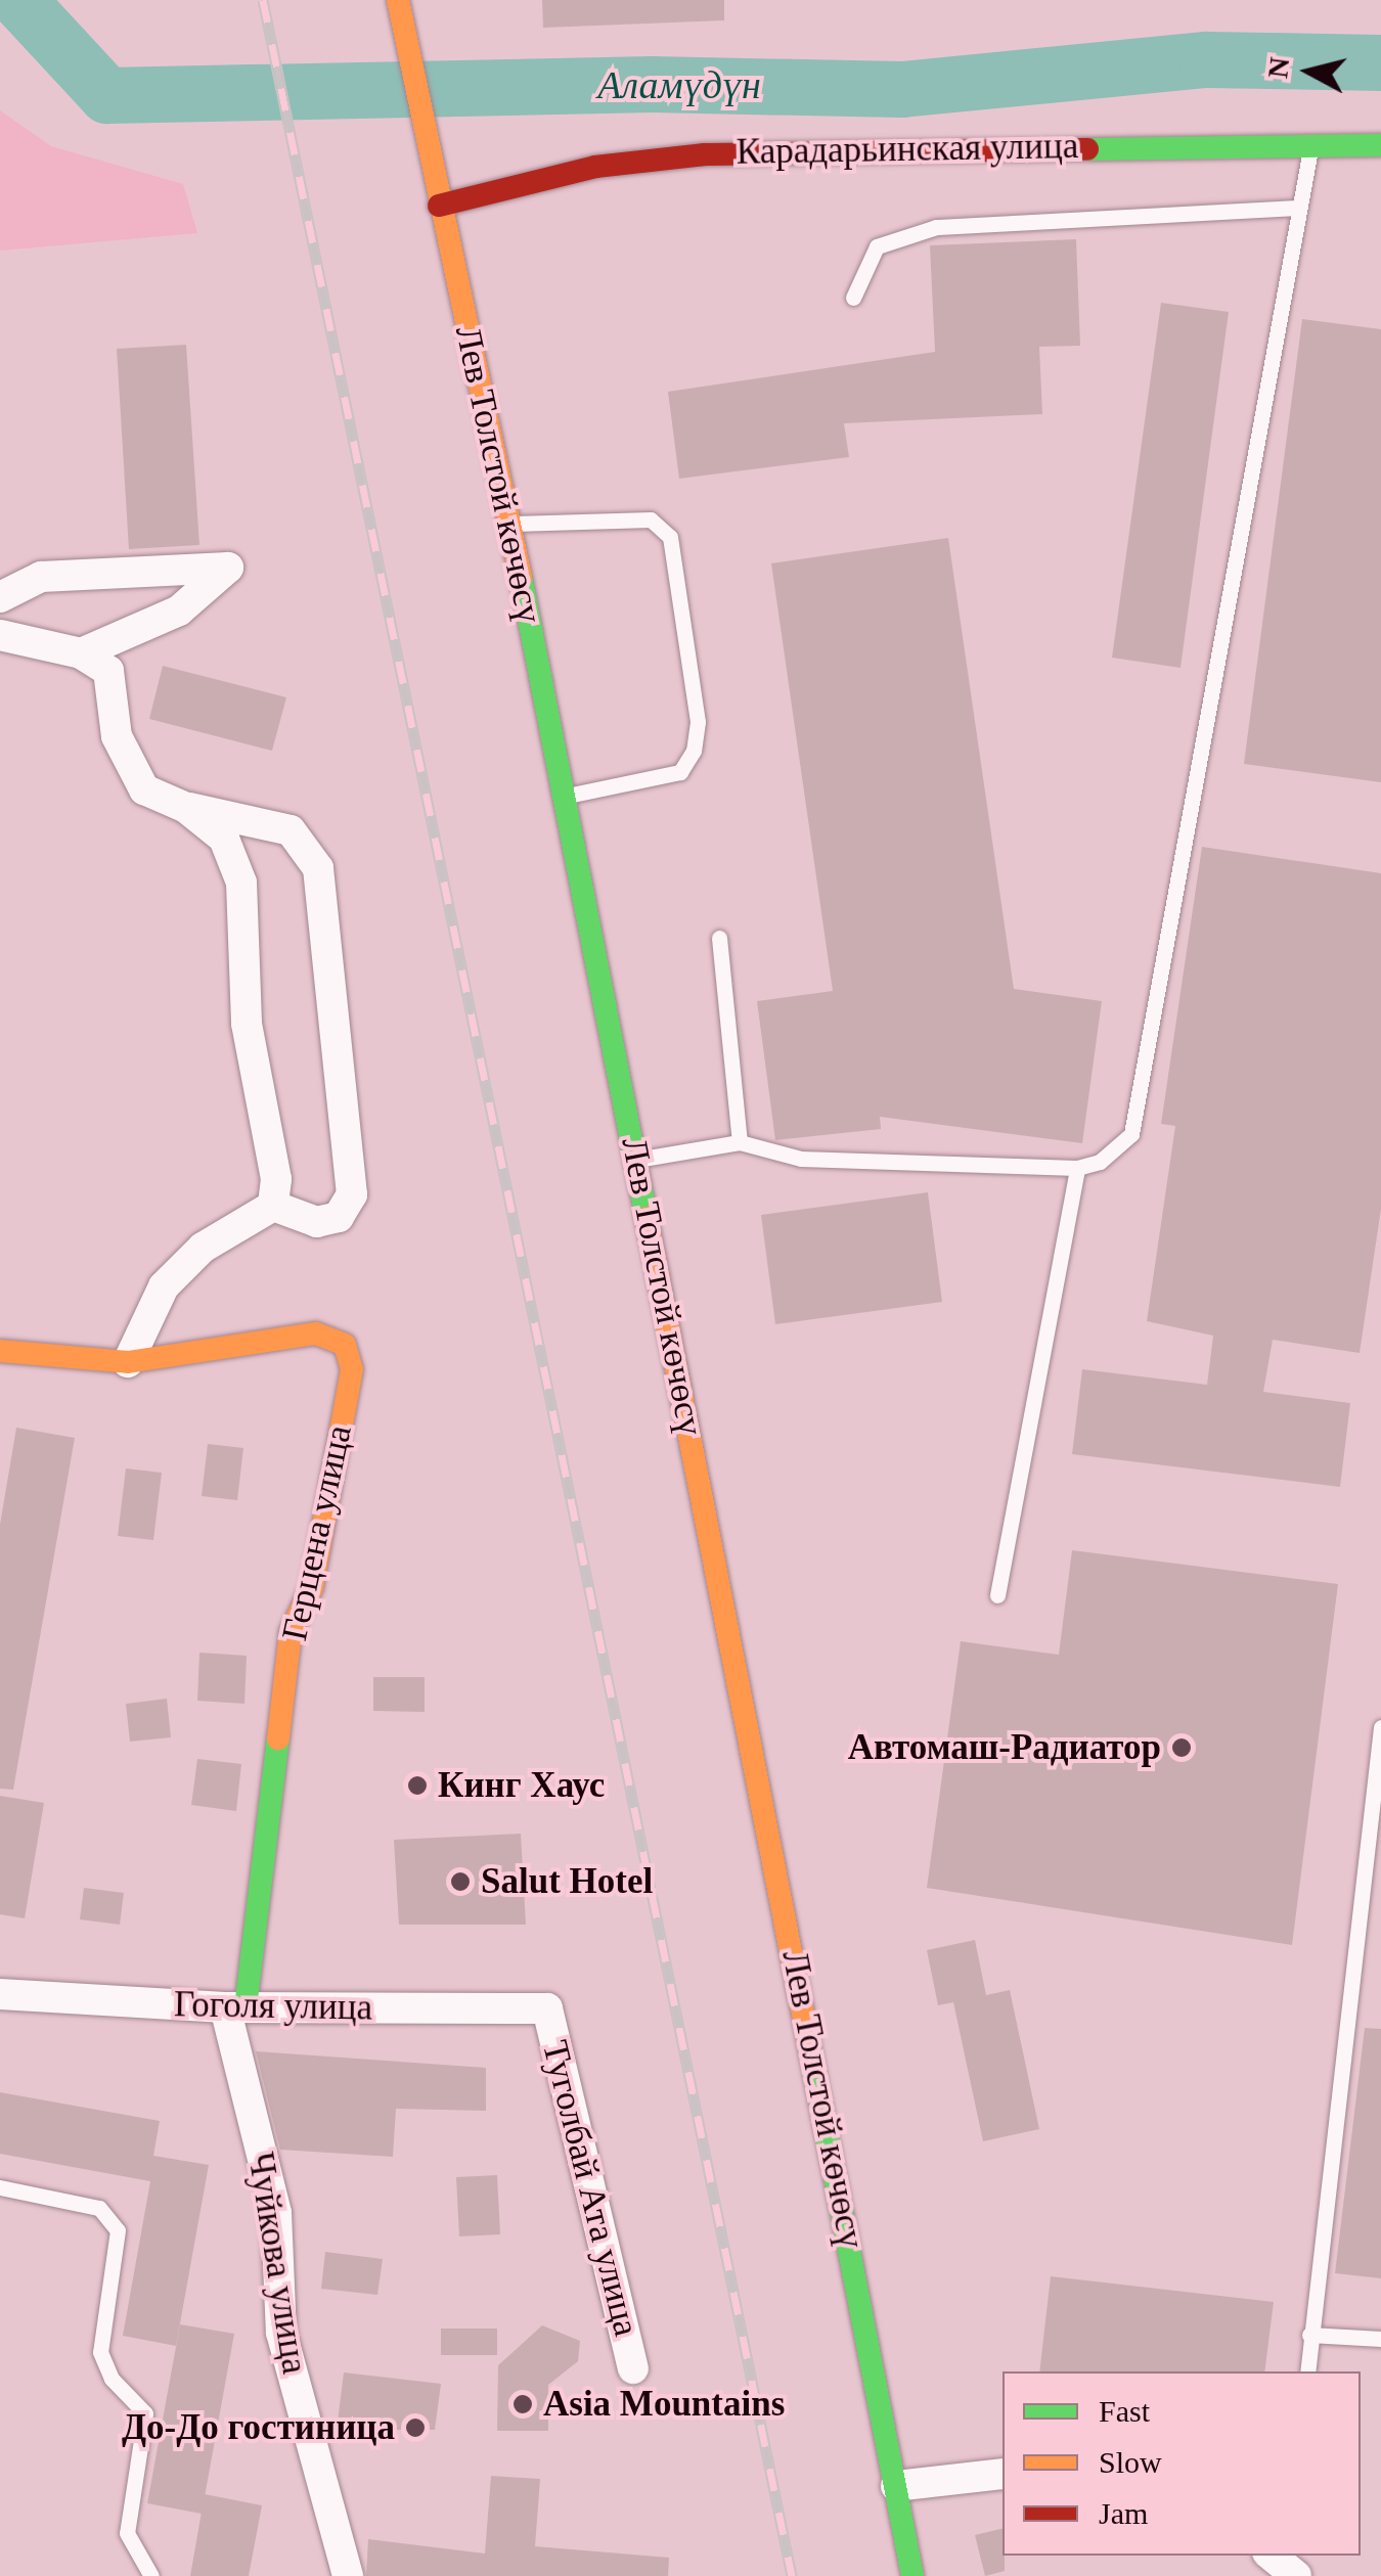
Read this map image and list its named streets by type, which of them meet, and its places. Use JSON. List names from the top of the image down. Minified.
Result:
{"streets":{"main road":["Карадарьинская улица","Лев Толстой көчөсү","Герцена улица"],"street":["Гоголя улица","Туголбай Ата улица","Чуйкова улица"]},"crossings":[["Карадарьинская улица","Лев Толстой көчөсү"],["Герцена улица","Гоголя улица"],["Герцена улица","Чуйкова улица"],["Гоголя улица","Туголбай Ата улица"],["Гоголя улица","Чуйкова улица"]],"water":["Аламүдүн"],"places":["Автомаш-Радиатор","Кинг Хаус","Salut Hotel","Asia Mountains","До-До гостиница"],"legend":["Fast","Slow","Jam"],"north":"left"}
